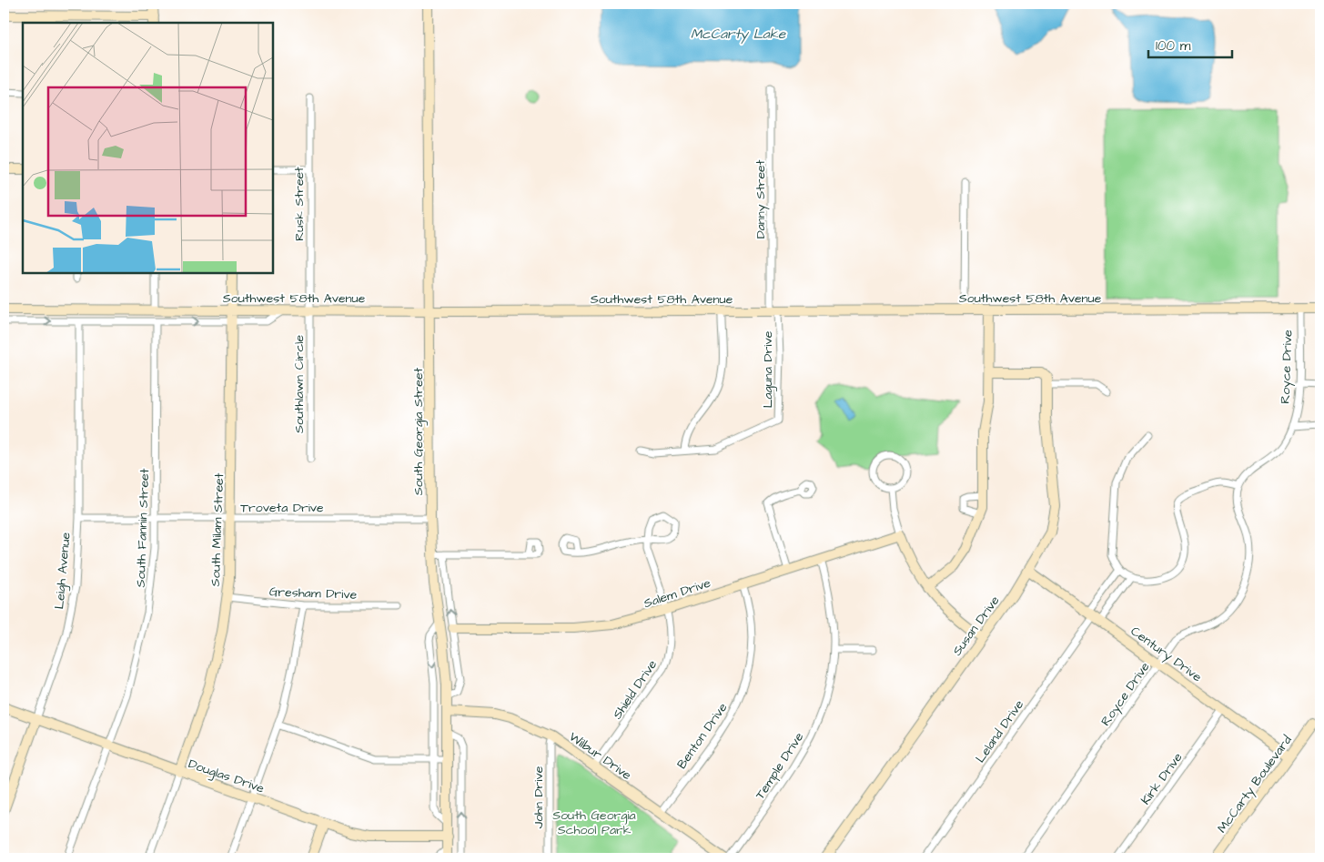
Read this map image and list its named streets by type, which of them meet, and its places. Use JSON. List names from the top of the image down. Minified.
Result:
{"streets":{"main road":["Southwest 58th Avenue","South Georgia Street","South Milam Street","Leigh Avenue","Salem Drive","Susan Drive","Century Drive","Wilbur Drive","Douglas Drive","McCarty Boulevard"],"street":["Danny Street","Rusk Street","Royce Drive","Laguna Drive","Southlawn Circle","Troveta Drive","South Fannin Street","Gresham Drive","Shield Drive","Leland Drive","Benton Drive","Temple Drive","Kirk Drive","John Drive"]},"crossings":[["Danny Street","Southwest 58th Avenue"],["Danny Street","Laguna Drive"],["Rusk Street","Southwest 58th Avenue"],["Rusk Street","Southlawn Circle"],["Southwest 58th Avenue","Royce Drive"],["Southwest 58th Avenue","Laguna Drive"],["Southwest 58th Avenue","Southlawn Circle"],["Southwest 58th Avenue","South Georgia Street"],["Southwest 58th Avenue","South Milam Street"],["Royce Drive","Century Drive"],["South Georgia Street","Troveta Drive"],["South Georgia Street","Wilbur Drive"],["South Georgia Street","Douglas Drive"],["Troveta Drive","South Fannin Street"],["Troveta Drive","South Milam Street"],["Troveta Drive","Leigh Avenue"],["South Fannin Street","Douglas Drive"],["South Milam Street","Gresham Drive"],["South Milam Street","Douglas Drive"],["Leigh Avenue","Douglas Drive"],["Salem Drive","Shield Drive"],["Salem Drive","Benton Drive"],["Salem Drive","Temple Drive"],["Susan Drive","Century Drive"],["Century Drive","Leland Drive"],["Century Drive","Kirk Drive"],["Century Drive","McCarty Boulevard"],["Shield Drive","Wilbur Drive"],["Benton Drive","Wilbur Drive"],["Wilbur Drive","John Drive"]],"water":["McCarty Lake"],"parks":["South Georgia School Park"],"scale_bar":"100 m"}
